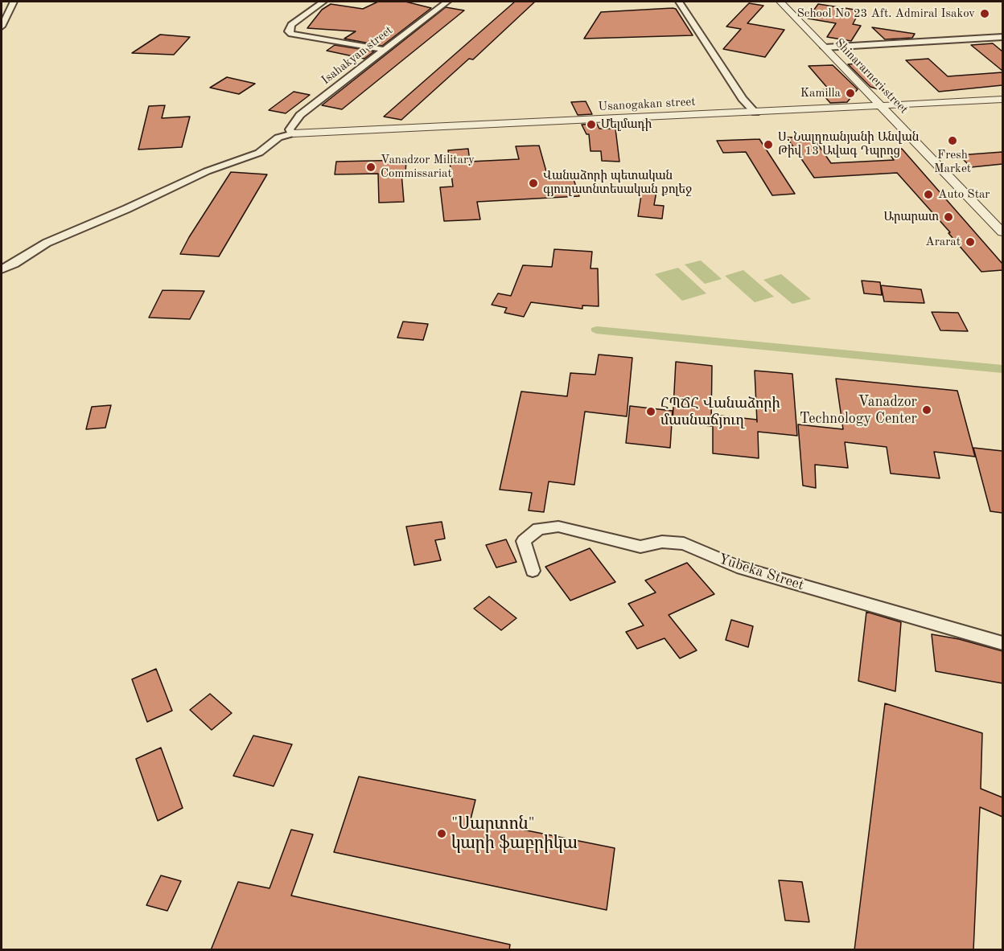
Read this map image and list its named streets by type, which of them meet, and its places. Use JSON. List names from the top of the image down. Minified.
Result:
{"streets":{"street":["Isahakyan street","Shinararneri street","Usanogakan street","Yubeka Street"]},"crossings":[["Isahakyan street","Usanogakan street"],["Shinararneri street","Usanogakan street"]],"places":["School No 23 Aft. Admiral Isakov","Kamilla","Մելմադի","Fresh Market","Ս. Նալղռանյանի Անվան Թիվ 13 Ավագ Դպրոց","Vanadzor Military Commissariat","Վանաձորի պետական գյուղատնտեսական քոլեջ","Auto Star","Արարատ","Ararat","Vanadzor Technology Center","ՀՊՃՀ Վանաձորի մասնաճյուղ","\"Սարտոն\" կարի ֆաբրիկա"]}
